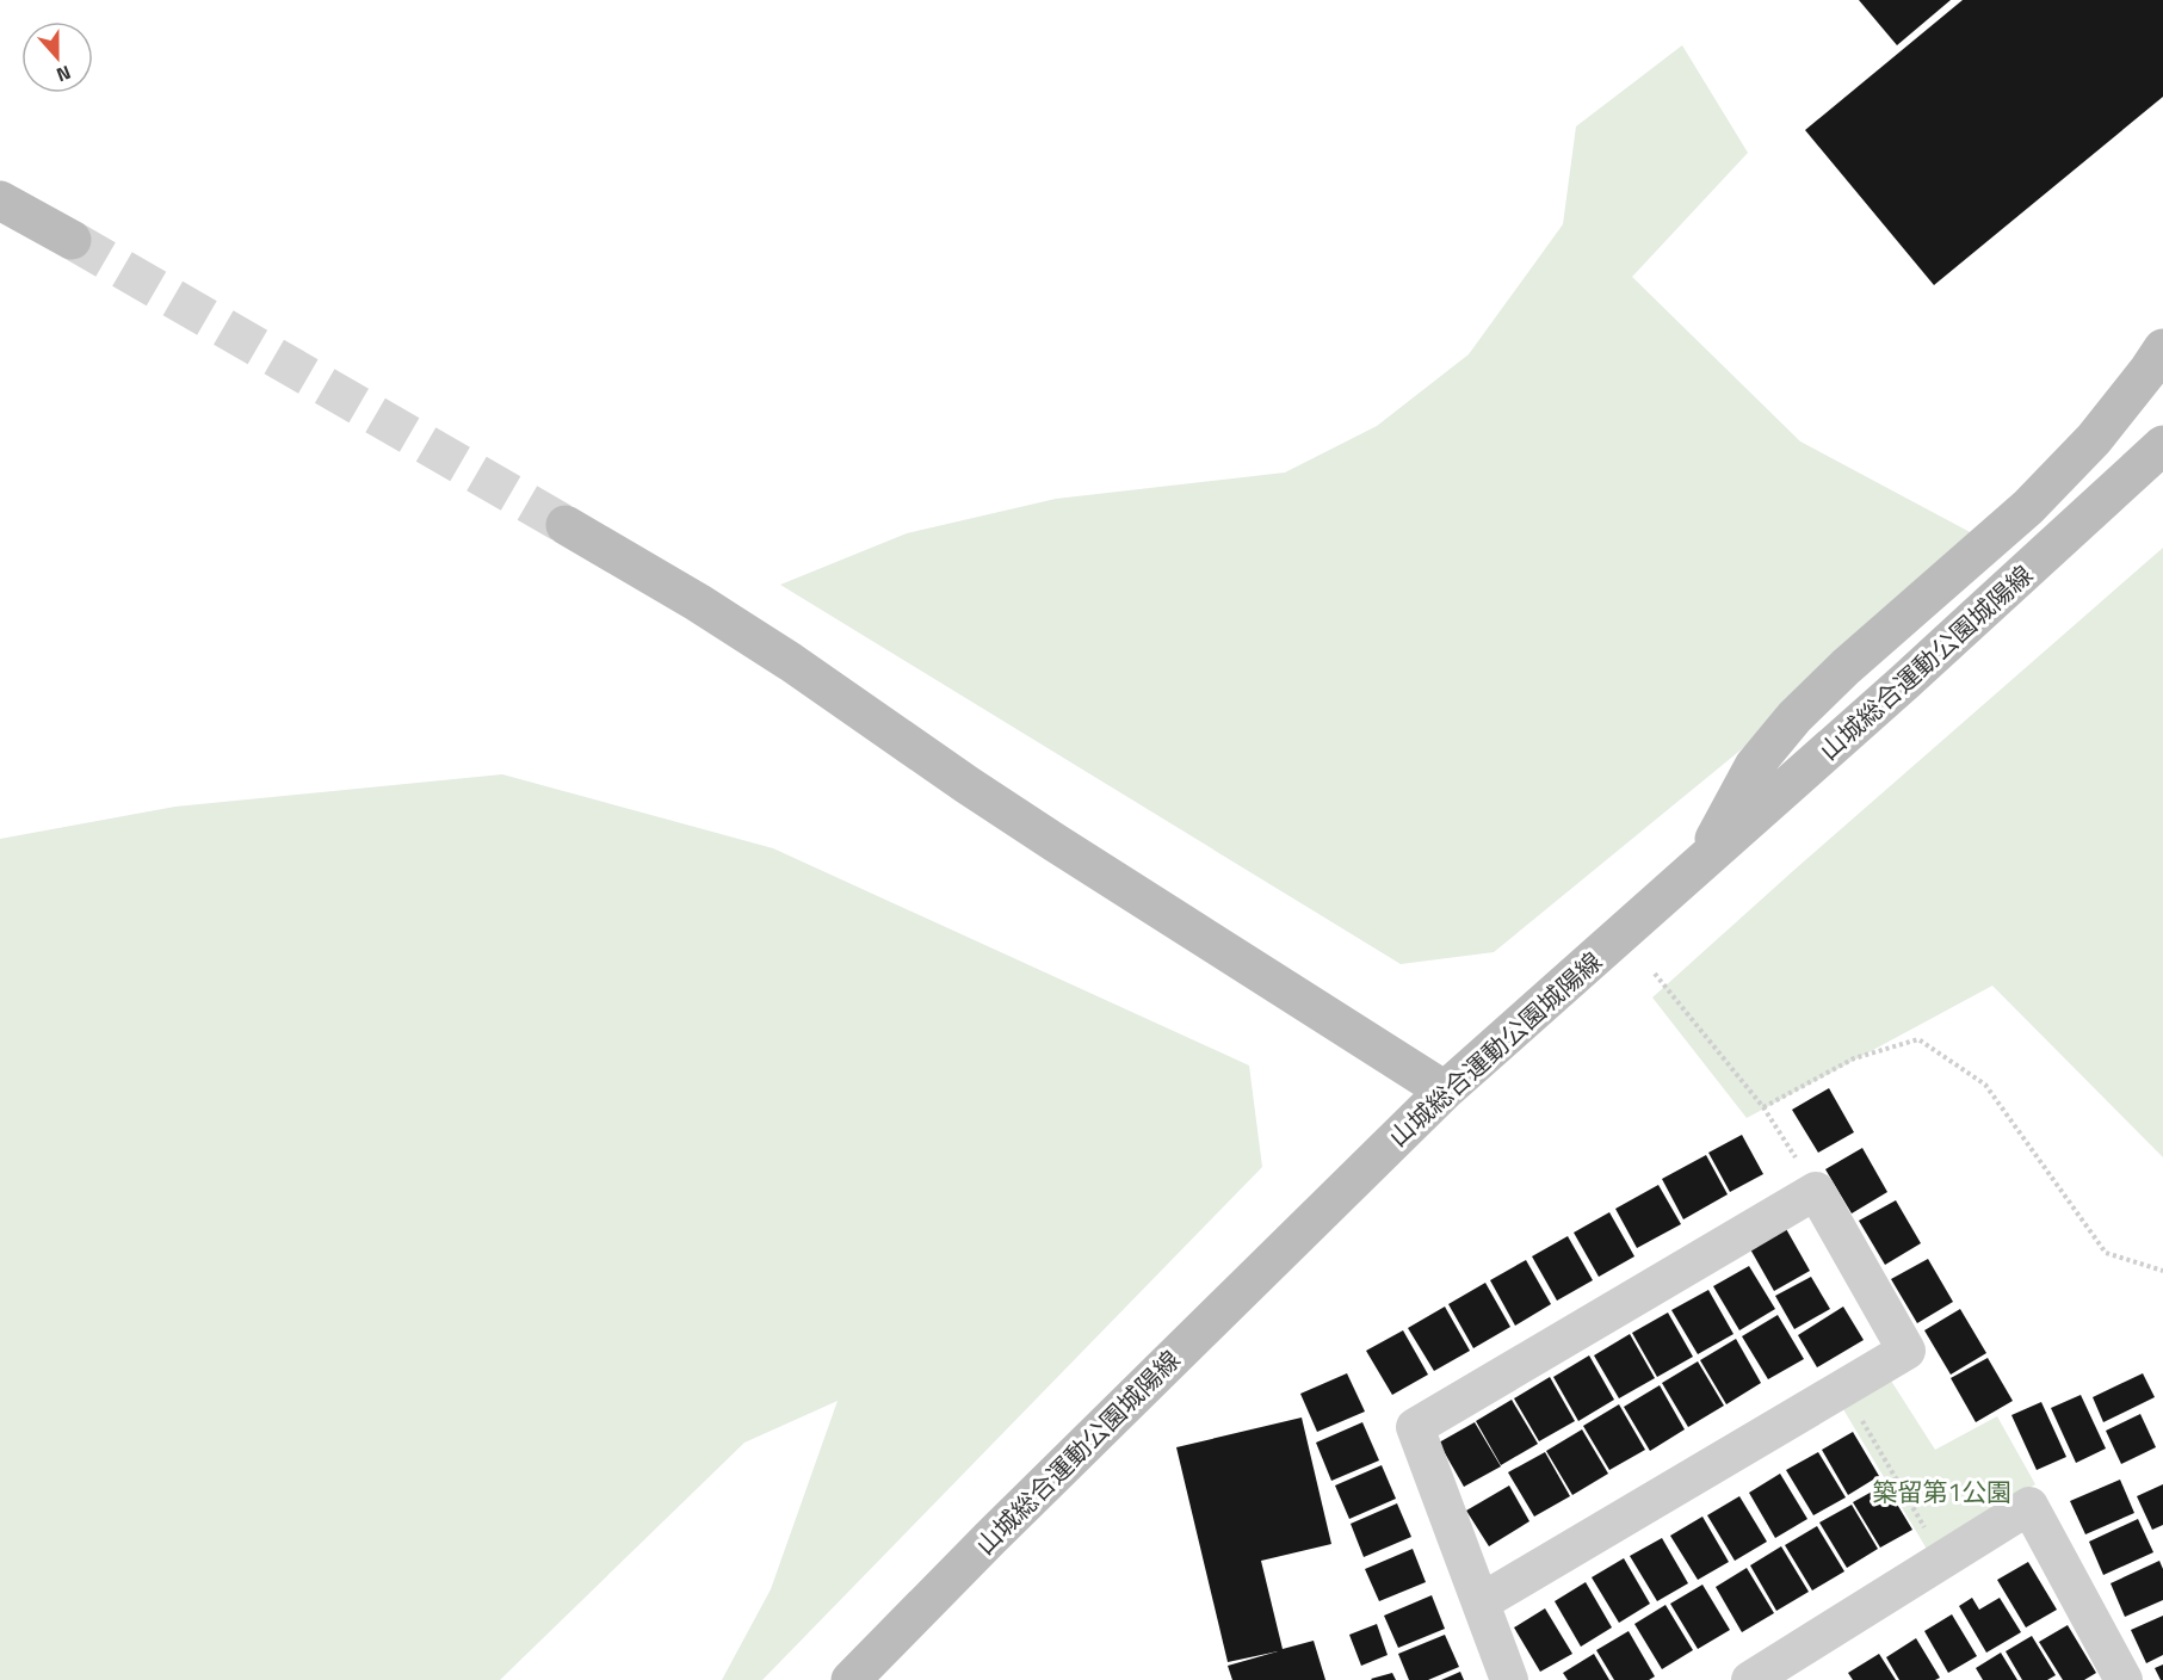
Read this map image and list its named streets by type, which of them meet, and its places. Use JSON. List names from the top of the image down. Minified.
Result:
{"streets":{"main road":["山城総合運動公園城陽線"]},"parks":["築留第1公園"],"north":"bottom"}
